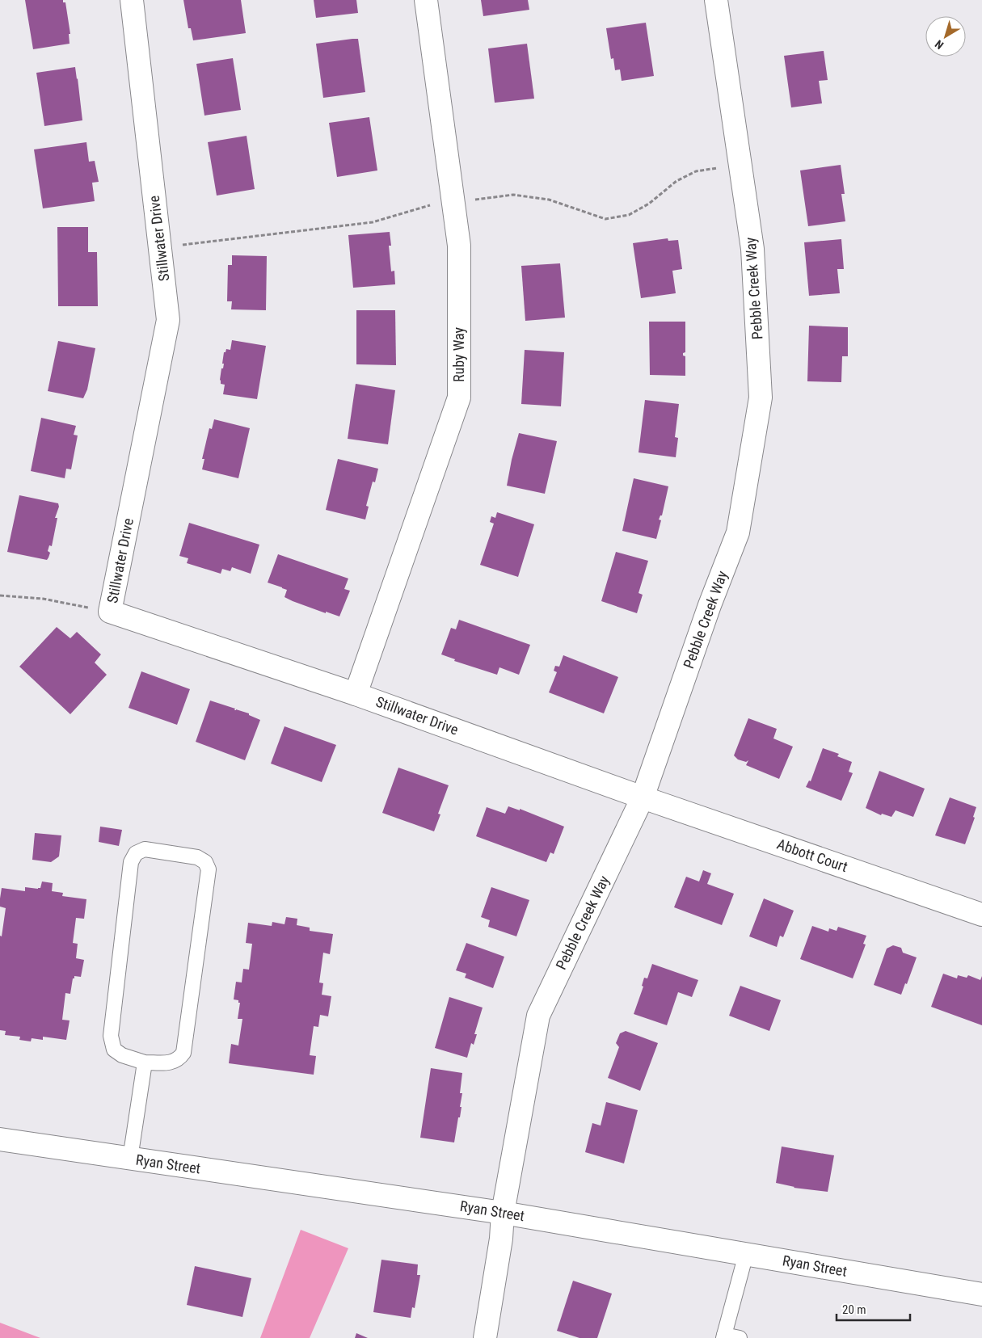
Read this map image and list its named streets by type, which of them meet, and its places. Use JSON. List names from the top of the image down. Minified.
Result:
{"streets":{"street":["Stillwater Drive","Pebble Creek Way","Ruby Way","Abbott Court","Ryan Street"]},"crossings":[["Stillwater Drive","Pebble Creek Way"],["Stillwater Drive","Ruby Way"],["Stillwater Drive","Abbott Court"],["Pebble Creek Way","Abbott Court"],["Pebble Creek Way","Ryan Street"]],"scale_bar":"20 m","north":"bottom left"}
